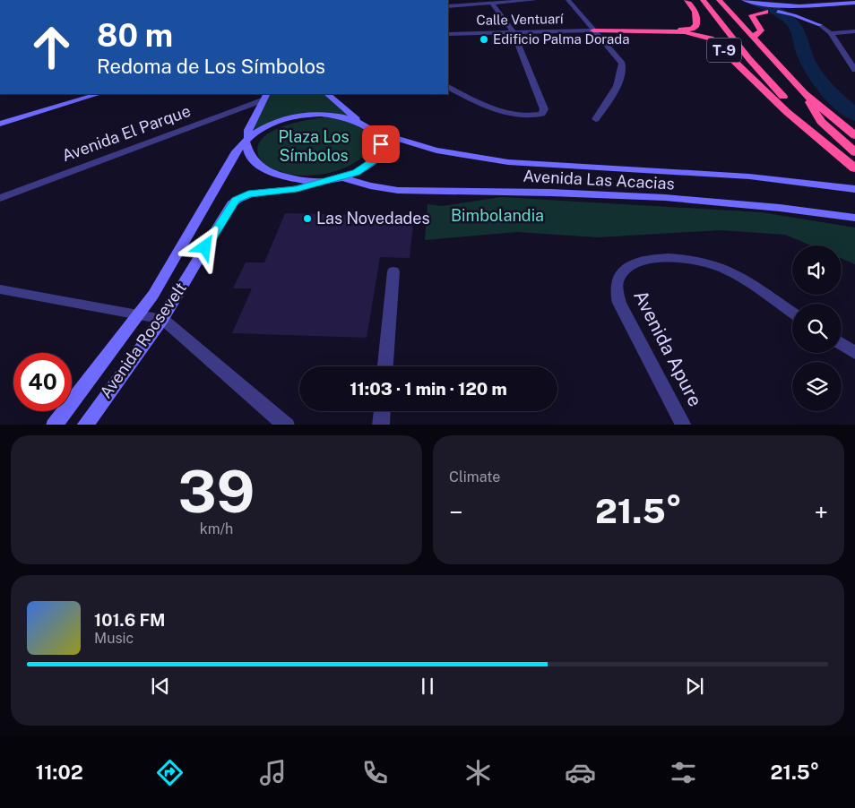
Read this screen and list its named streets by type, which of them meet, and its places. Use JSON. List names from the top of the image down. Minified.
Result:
{"streets":{"highway":["T-9"],"main road":["Avenida Las Acacias","Avenida Roosevelt"],"street":["Calle Ventuarí","Avenida El Parque","Avenida Apure"]},"crossings":[["Calle Ventuarí","T-9"],["Avenida Las Acacias","Avenida Roosevelt"]],"parks":["Plaza Los Símbolos","Bimbolandia"],"places":["Edificio Palma Dorada","Las Novedades"],"page":{"turn":["80 m","Redoma de Los Símbolos"],"limit":"40","trip":"11:03 · 1 min · 120 m","tile":[["39","km/h"],"Climate"],"heat":["−","21.5°","+"],"song":["101.6 FM","Music"],"tabs":["11:02","21.5°"]}}
